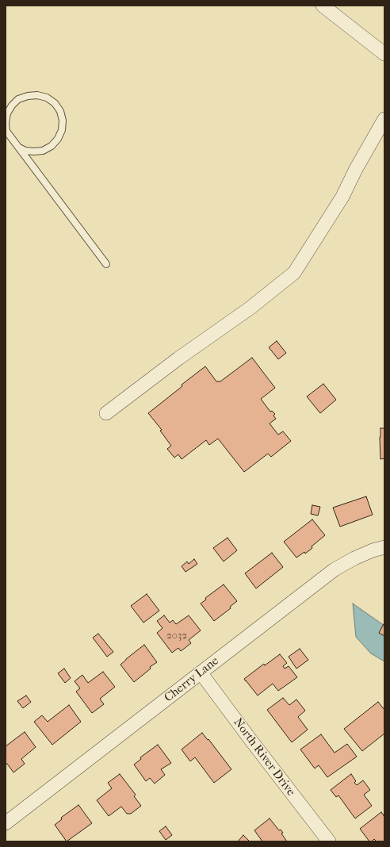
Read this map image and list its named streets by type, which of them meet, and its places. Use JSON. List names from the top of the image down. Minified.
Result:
{"streets":{"street":["Cherry Lane","North River Drive"]},"crossings":[["Cherry Lane","North River Drive"]],"house_numbers":["2032"]}
